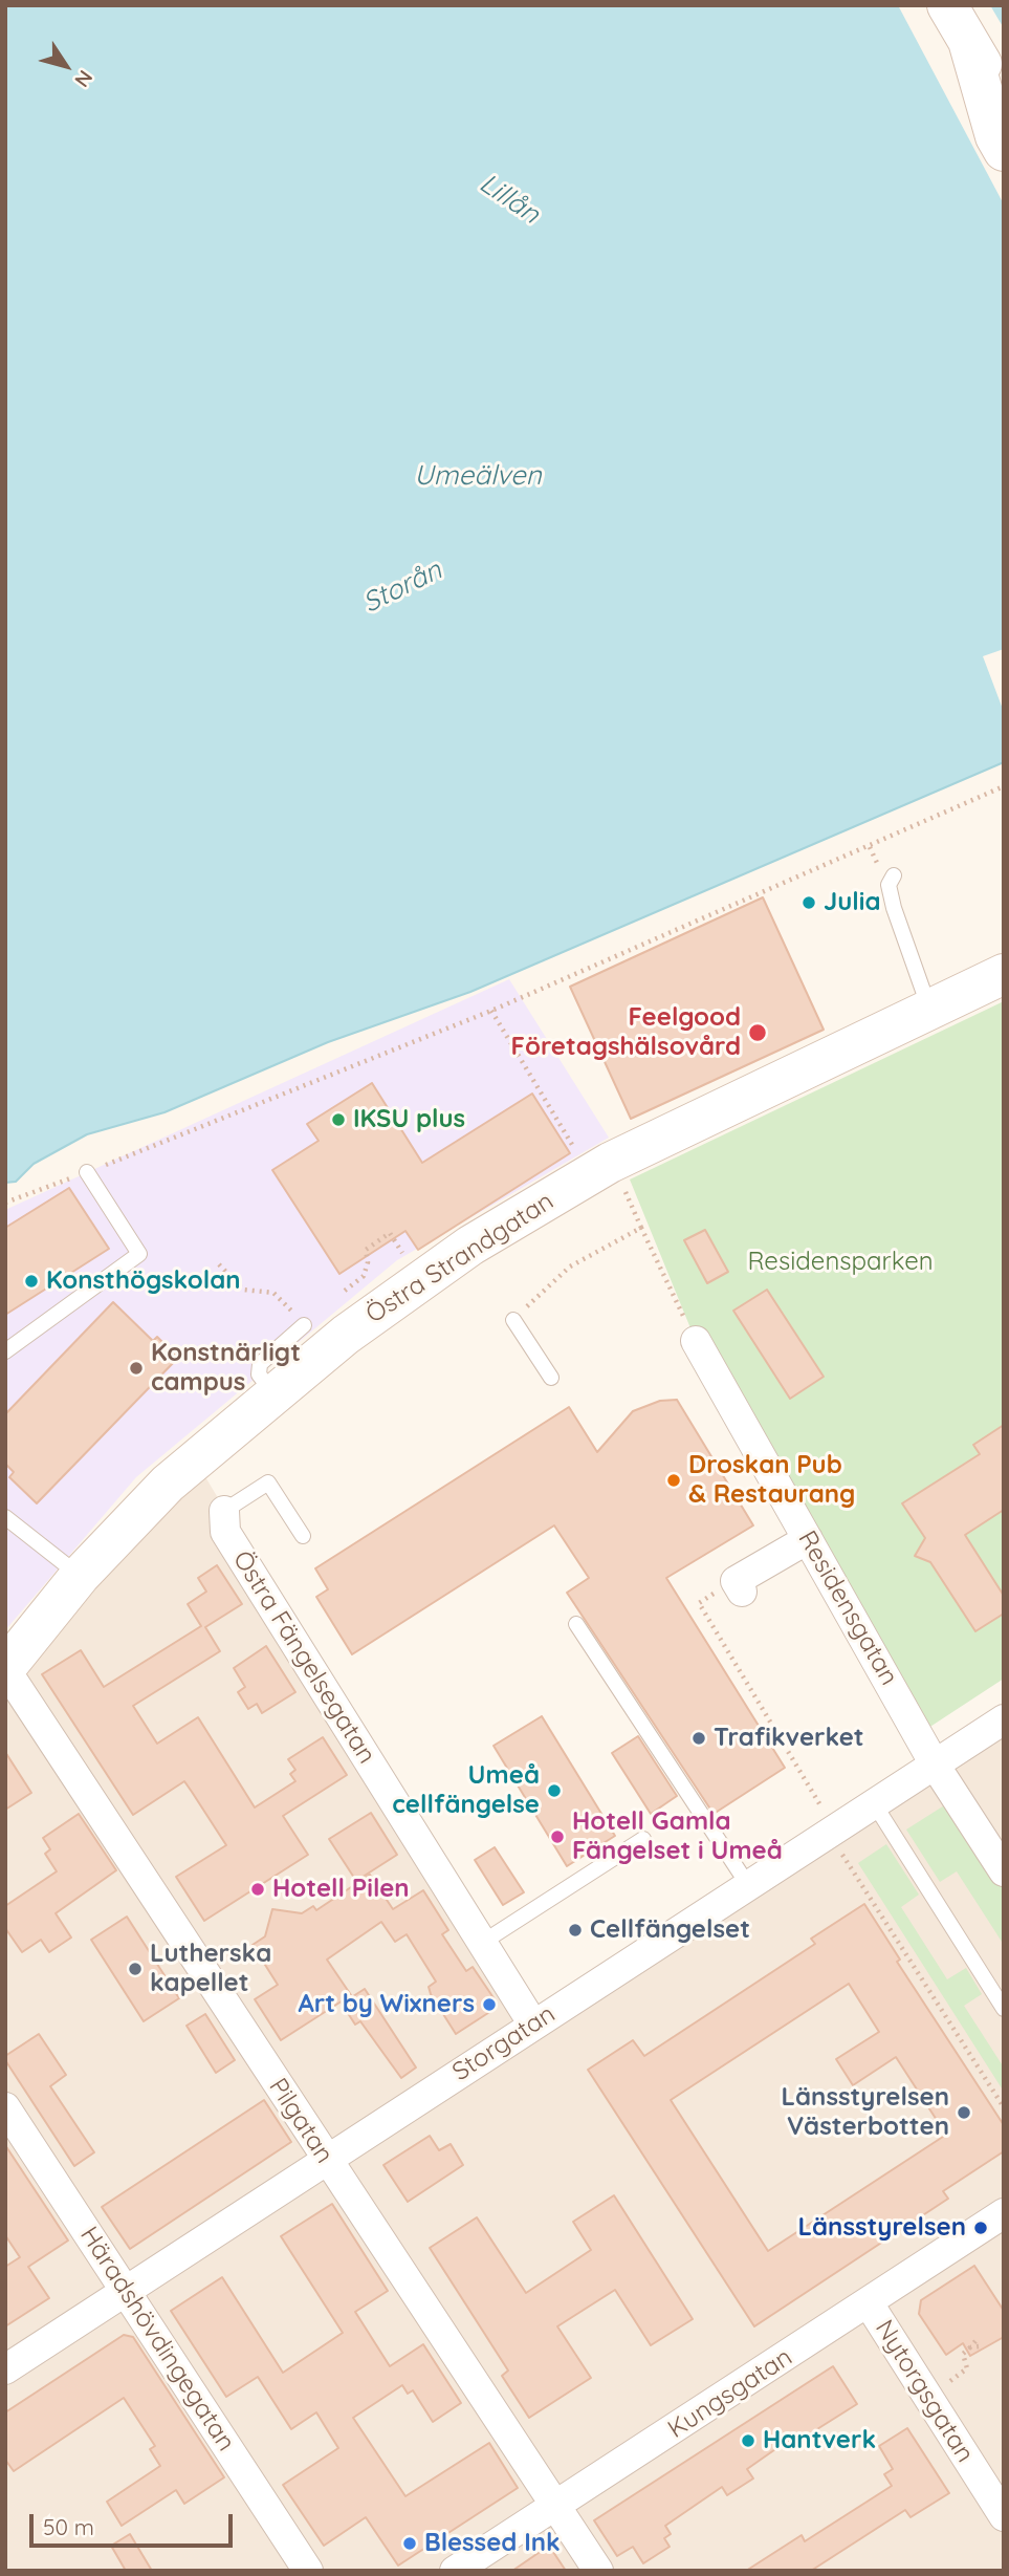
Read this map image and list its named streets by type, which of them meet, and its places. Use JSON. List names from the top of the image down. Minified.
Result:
{"streets":{"street":["Östra Strandgatan","Residensgatan","Östra Fängelsegatan","Storgatan","Pilgatan","Häradshövdingegatan","Nytorgsgatan","Kungsgatan"]},"crossings":[["Östra Strandgatan","Pilgatan"],["Residensgatan","Storgatan"],["Östra Fängelsegatan","Storgatan"],["Storgatan","Pilgatan"],["Storgatan","Häradshövdingegatan"],["Pilgatan","Kungsgatan"],["Nytorgsgatan","Kungsgatan"]],"water":["Lillån","Umeälven","Storån"],"parks":["Residensparken"],"places":["Julia","Feelgood Företagshälsovård","IKSU plus","Konsthögskolan","Konstnärligt campus","Droskan Pub & Restaurang","Trafikverket","Umeå cellfängelse","Hotell Gamla Fängelset i Umeå","Hotell Pilen","Cellfängelset","Lutherska kapellet","Art by Wixners","Länsstyrelsen Västerbotten","Länsstyrelsen","Hantverk","Blessed Ink"],"scale_bar":"50 m","north":"bottom right"}
